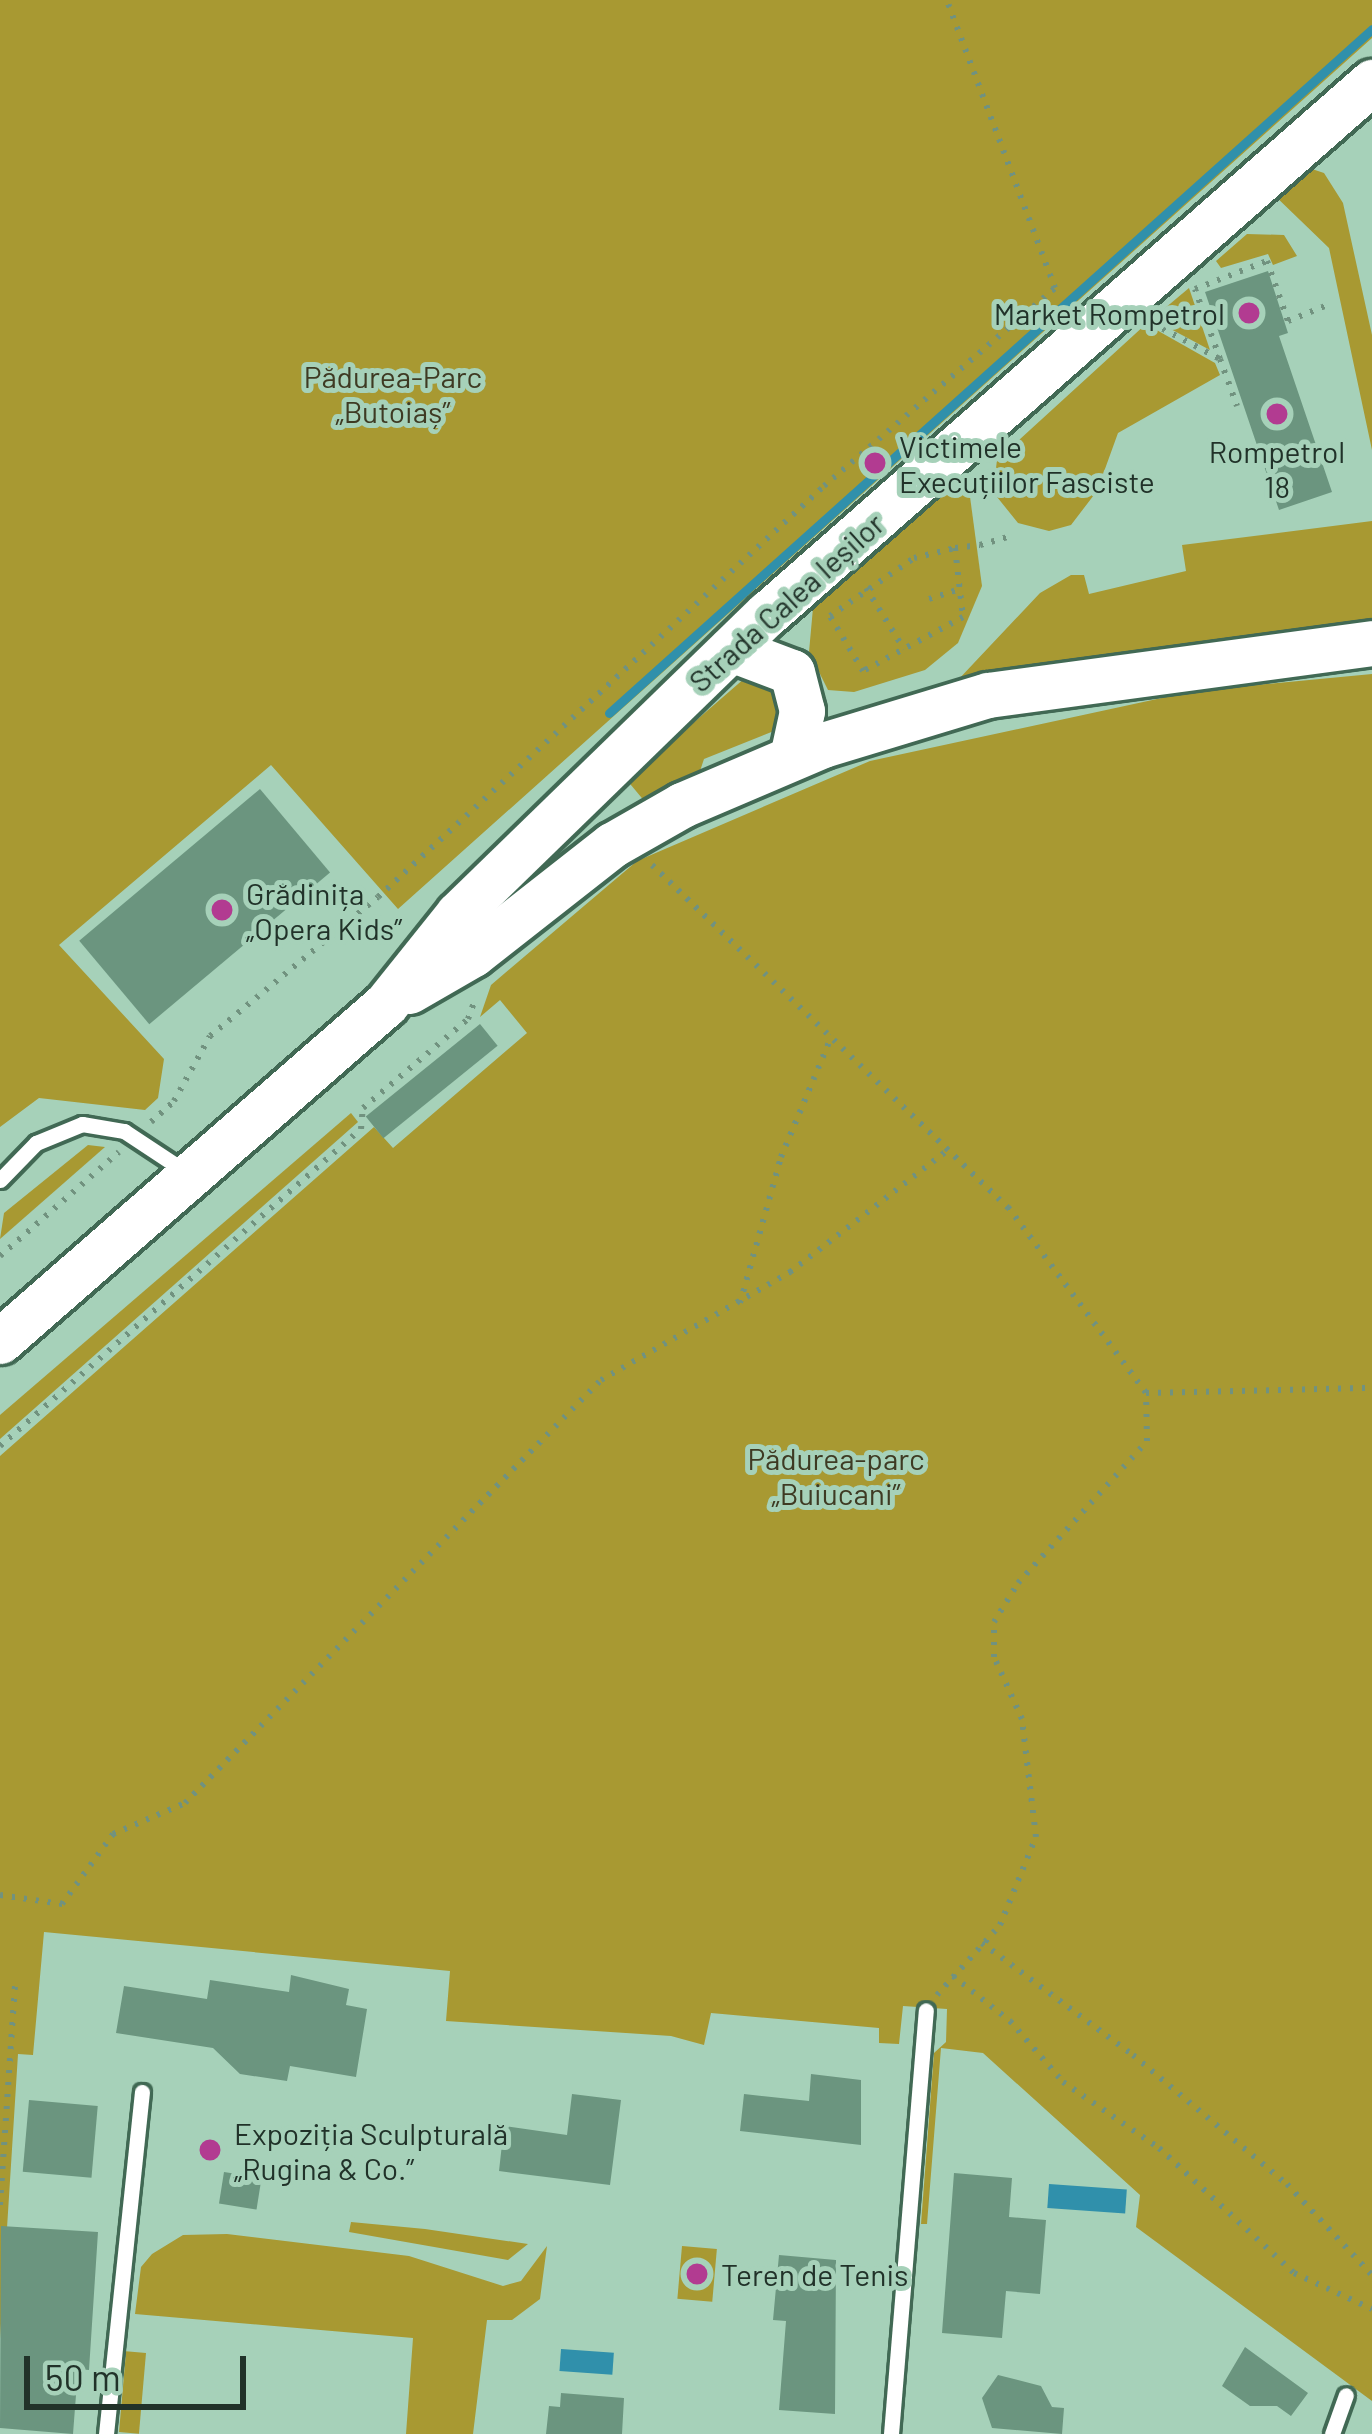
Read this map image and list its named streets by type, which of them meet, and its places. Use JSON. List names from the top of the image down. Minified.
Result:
{"streets":{"main road":["Strada Calea Ieșilor"]},"parks":["Pădurea-Parc „Butoiaș”","Pădurea-parc „Buiucani”"],"places":["Market Rompetrol","Rompetrol 18","Victimele Execuțiilor Fasciste","Grădinița „Opera Kids”","Expoziția Sculpturală „Rugina & Co.”","Teren de Tenis"],"scale_bar":"50 m"}
